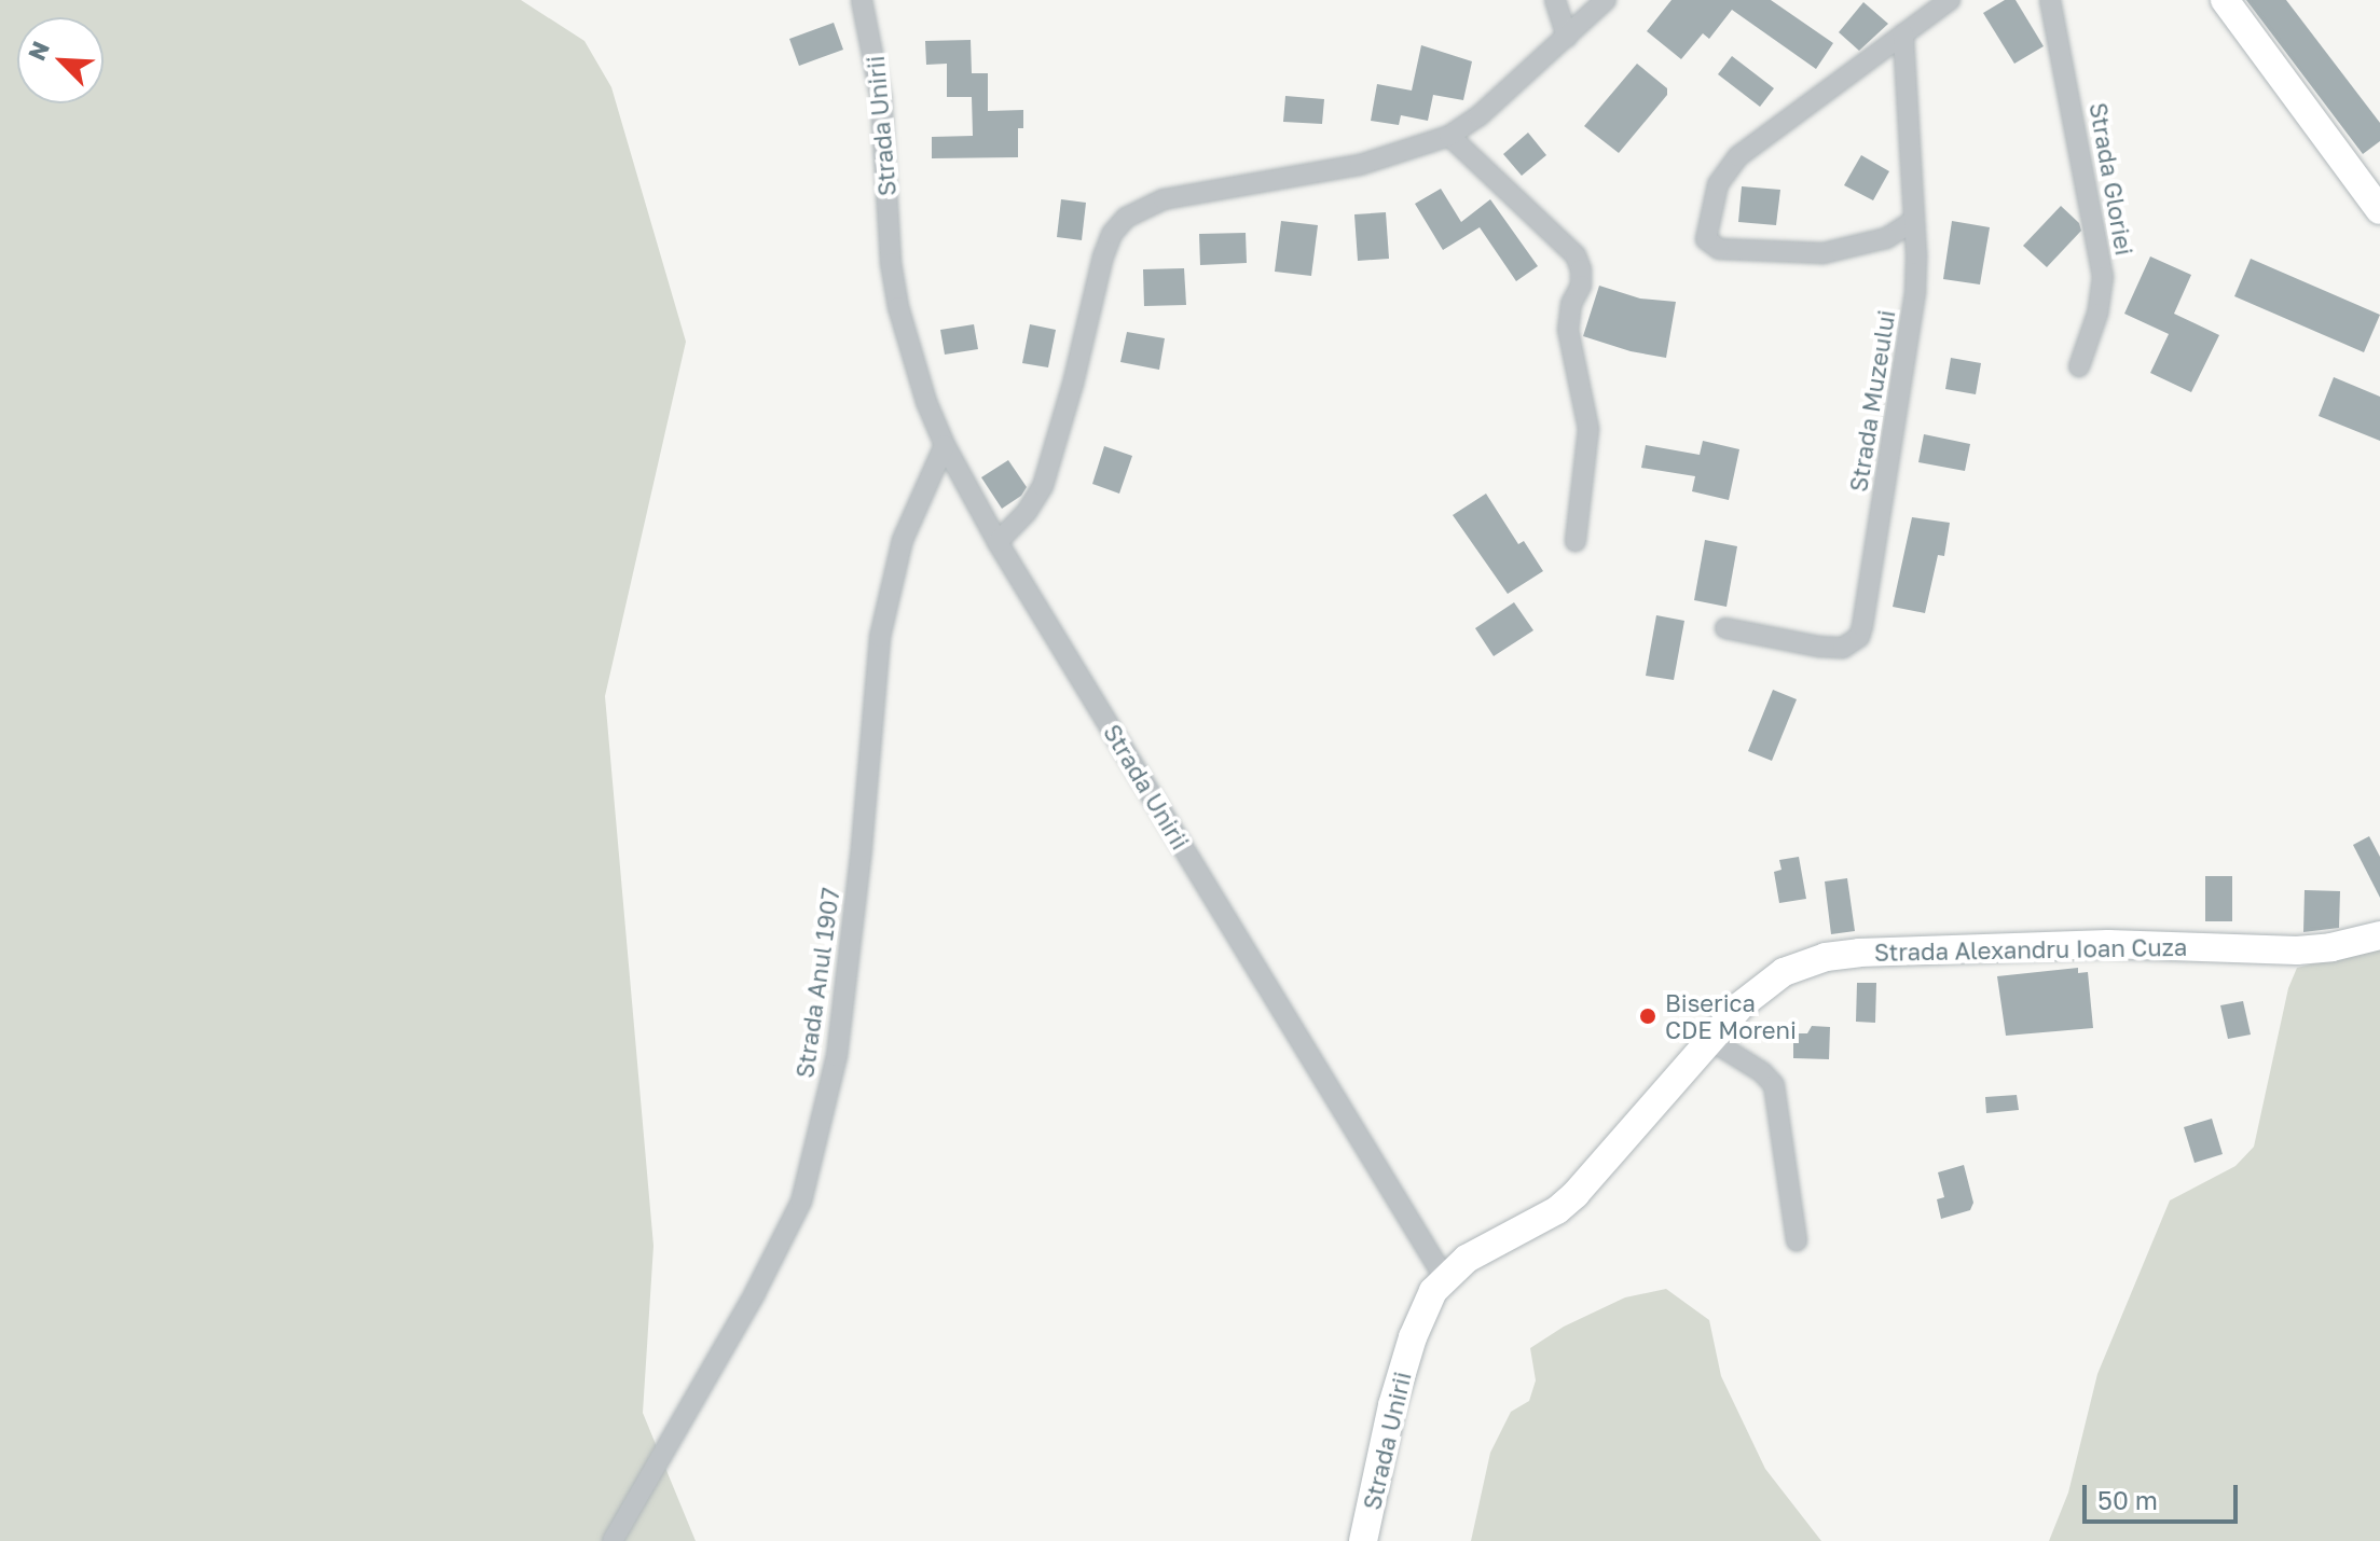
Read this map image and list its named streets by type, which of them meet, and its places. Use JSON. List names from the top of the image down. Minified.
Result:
{"streets":{"main road":["Strada Unirii","Strada Alexandru Ioan Cuza"],"street":["Strada Gloriei","Strada Muzeului","Strada Anul 1907"]},"crossings":[["Strada Unirii","Strada Alexandru Ioan Cuza"],["Strada Unirii","Strada Anul 1907"]],"places":["Biserica CDE Moreni"],"scale_bar":"50 m","north":"top left"}
